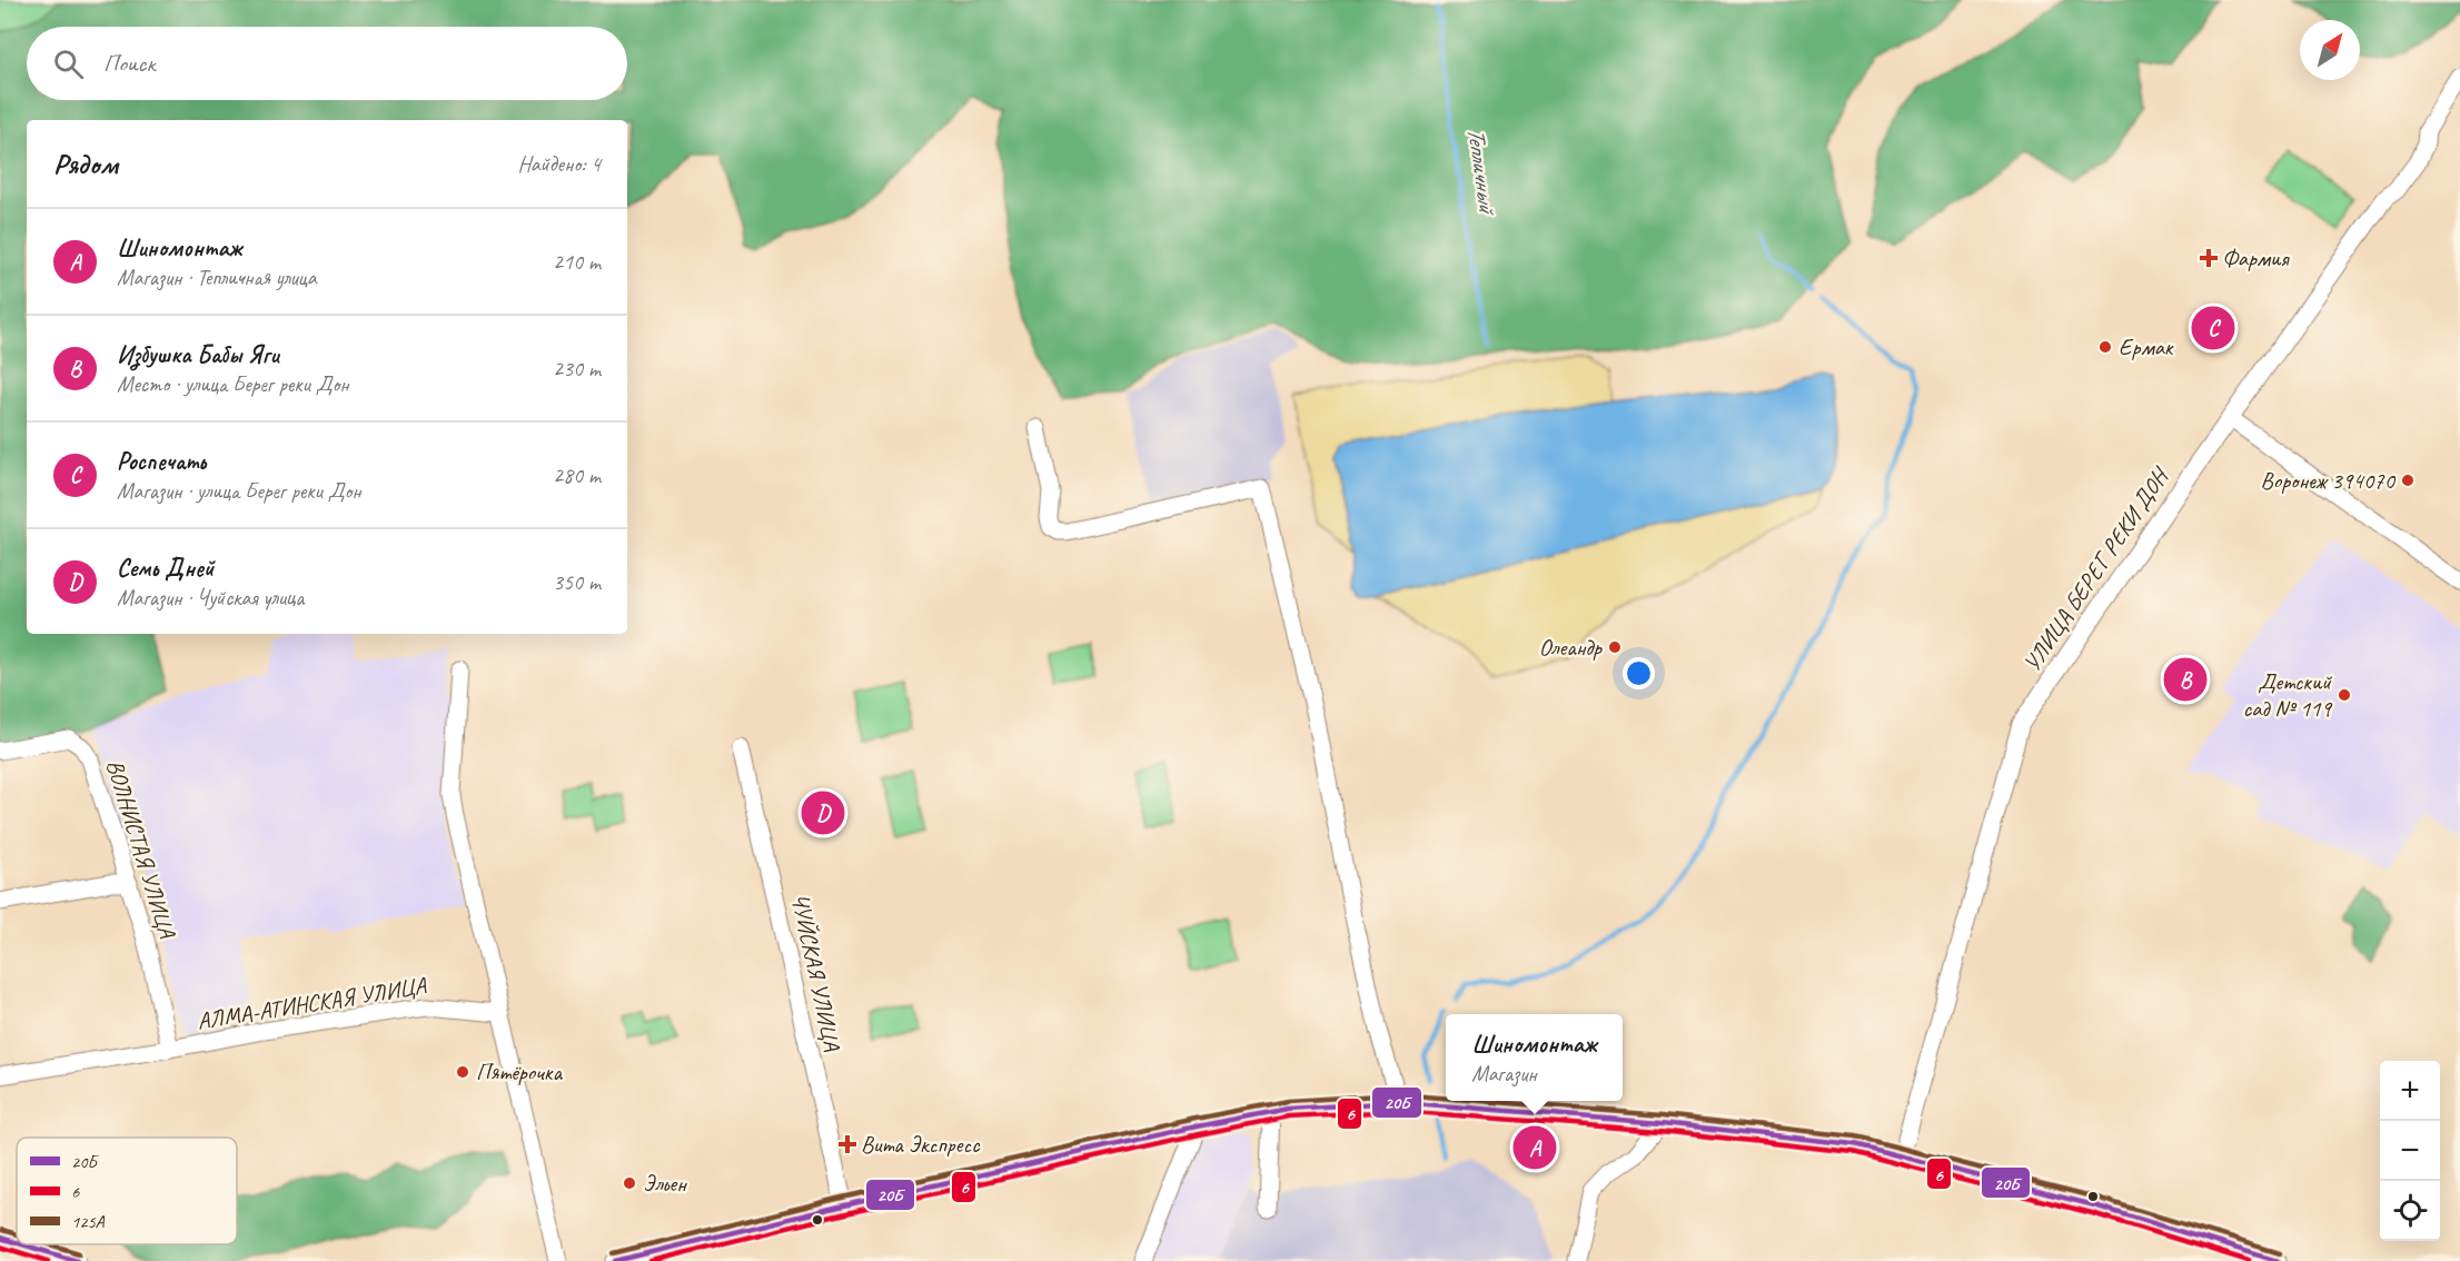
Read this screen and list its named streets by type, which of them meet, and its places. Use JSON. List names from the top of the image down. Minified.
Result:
{"streets":{"street":["УЛИЦА БЕРЕГ РЕКИ ДОН","ВОЛНИСТАЯ УЛИЦА","ЧУЙСКАЯ УЛИЦА","АЛМА-АТИНСКАЯ УЛИЦА"]},"crossings":[["ВОЛНИСТАЯ УЛИЦА","АЛМА-АТИНСКАЯ УЛИЦА"]],"water":["Тепличный"],"places":{"health":["Фармия","Вита Экспресс"],"other":["Ермак","Воронеж 394070","Олеандр","Детский сад № 119","Пятёрочка","Эльен"]},"lines":["transit line 125А","transit line 20Б","transit line 6"],"legend":["20Б","6","125А"],"north":"top right","page":{"search":"Поиск","heading":["Рядом","Найдено: 4"],"list":[{"mark":"A","name":"Шиномонтаж","note":"Магазин · Тепличная улица","value":"210 m"},{"mark":"B","name":"Избушка Бабы Яги","note":"Место · улица Берег реки Дон","value":"230 m"},{"mark":"C","name":"Роспечать","note":"Магазин · улица Берег реки Дон","value":"280 m"},{"mark":"D","name":"Семь Дней","note":"Магазин · Чуйская улица","value":"350 m"}],"pins":["C","B","D","A"],"popup":["Шиномонтаж","Магазин"],"map_buttons":["+","−"]}}
